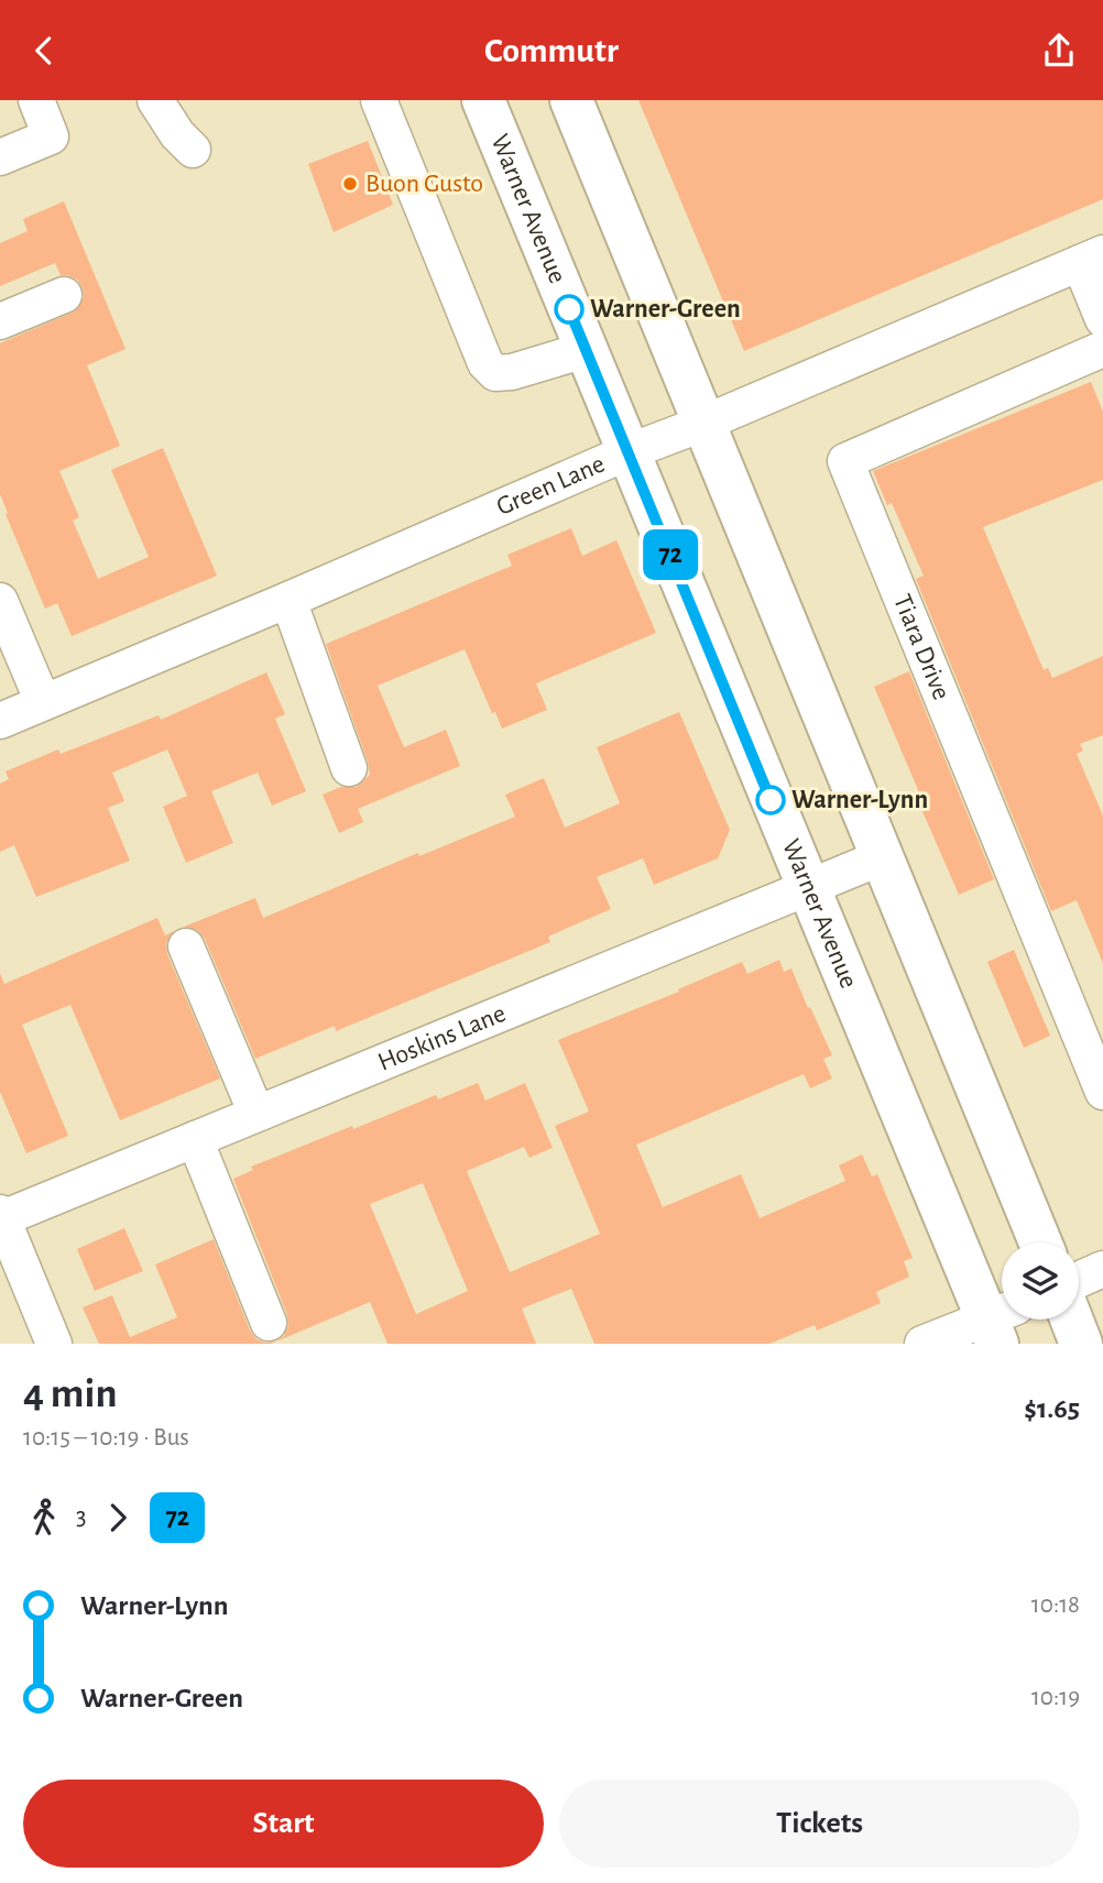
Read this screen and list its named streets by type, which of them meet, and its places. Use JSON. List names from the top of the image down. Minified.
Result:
{"streets":{"main road":["Warner Avenue"],"street":["Green Lane","Tiara Drive","Hoskins Lane"]},"crossings":[["Warner Avenue","Green Lane"],["Warner Avenue","Hoskins Lane"]],"places":["Buon Gusto","Warner-Green","Warner-Lynn"],"lines":["bus line 72"],"page":{"header":"Commutr","on_map":"72","heading":["4 min","10:15 – 10:19 · Bus","$1.65"],"legs":["3","72"],"list":[{"name":"Warner-Lynn","value":"10:18"},{"name":"Warner-Green","value":"10:19"}],"buttons":["Start","Tickets"]}}
